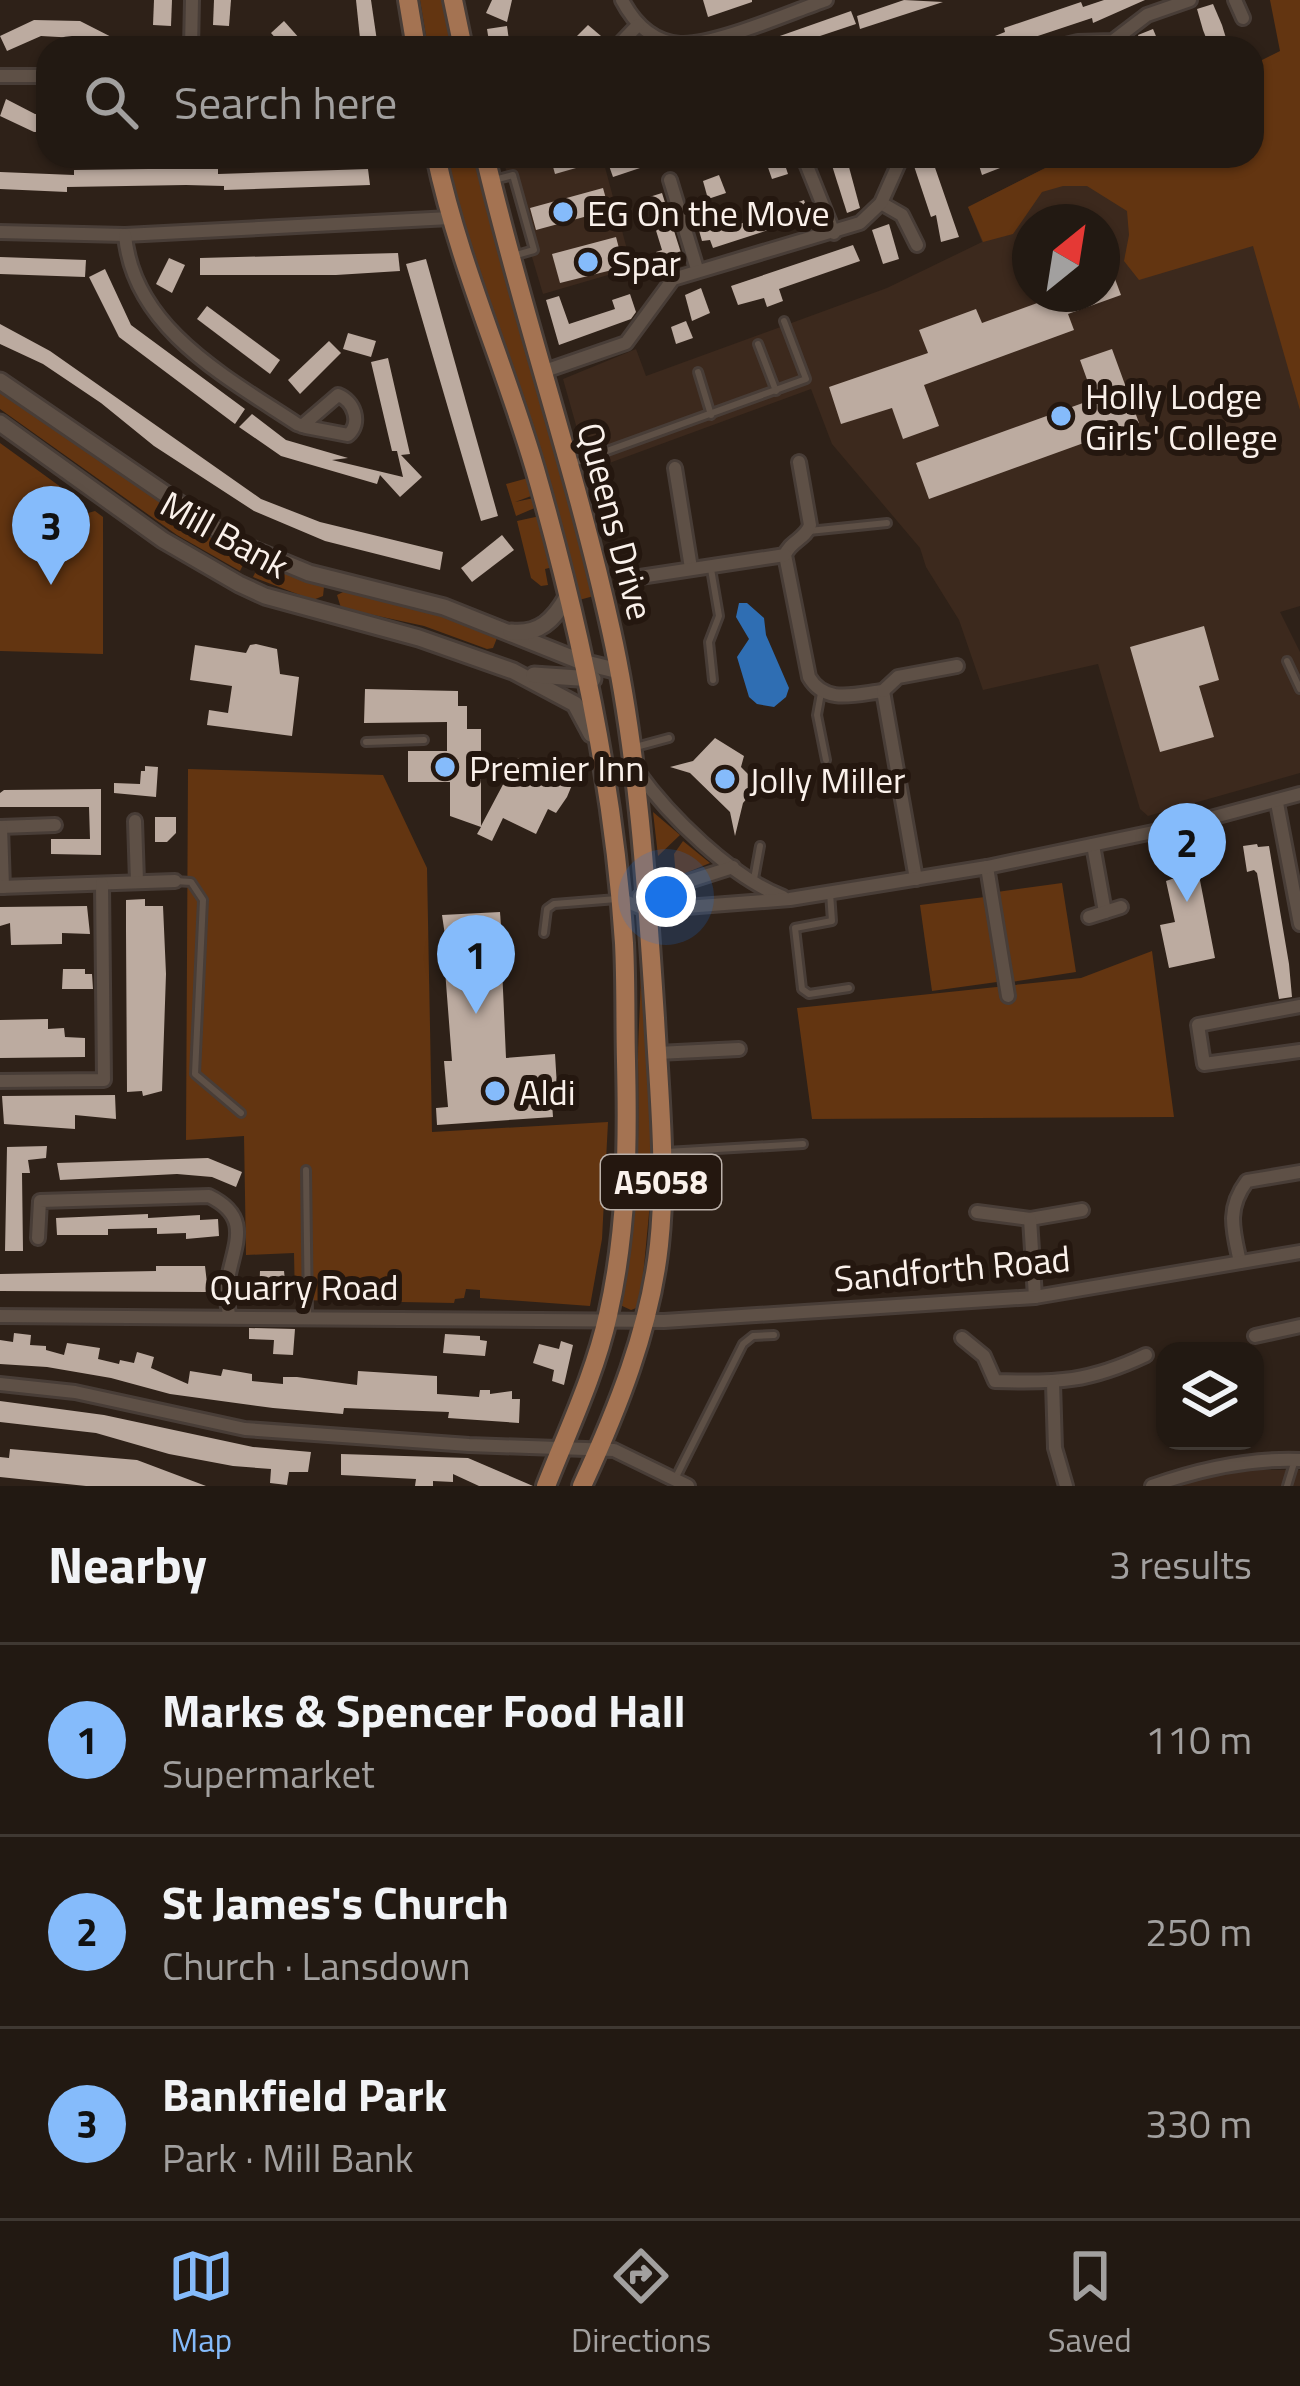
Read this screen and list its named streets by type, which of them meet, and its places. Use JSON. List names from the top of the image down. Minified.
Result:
{"streets":{"highway":["Queens Drive","A5058"],"street":["Mill Bank","Sandforth Road","Quarry Road"]},"crossings":[["Queens Drive","Mill Bank"],["Queens Drive","Sandforth Road"],["Queens Drive","Quarry Road"],["Sandforth Road","Quarry Road"]],"places":["EG On the Move","Spar","Holly Lodge Girls' College","Premier Inn","Jolly Miller","Aldi"],"north":"top right","page":{"search":"Search here","pins":["3","2","1"],"heading":["Nearby","3 results"],"list":[{"mark":"1","name":"Marks & Spencer Food Hall","note":"Supermarket","value":"110 m"},{"mark":"2","name":"St James's Church","note":"Church · Lansdown","value":"250 m"},{"mark":"3","name":"Bankfield Park","note":"Park · Mill Bank","value":"330 m"}],"nav":["Map","Directions","Saved"]}}
